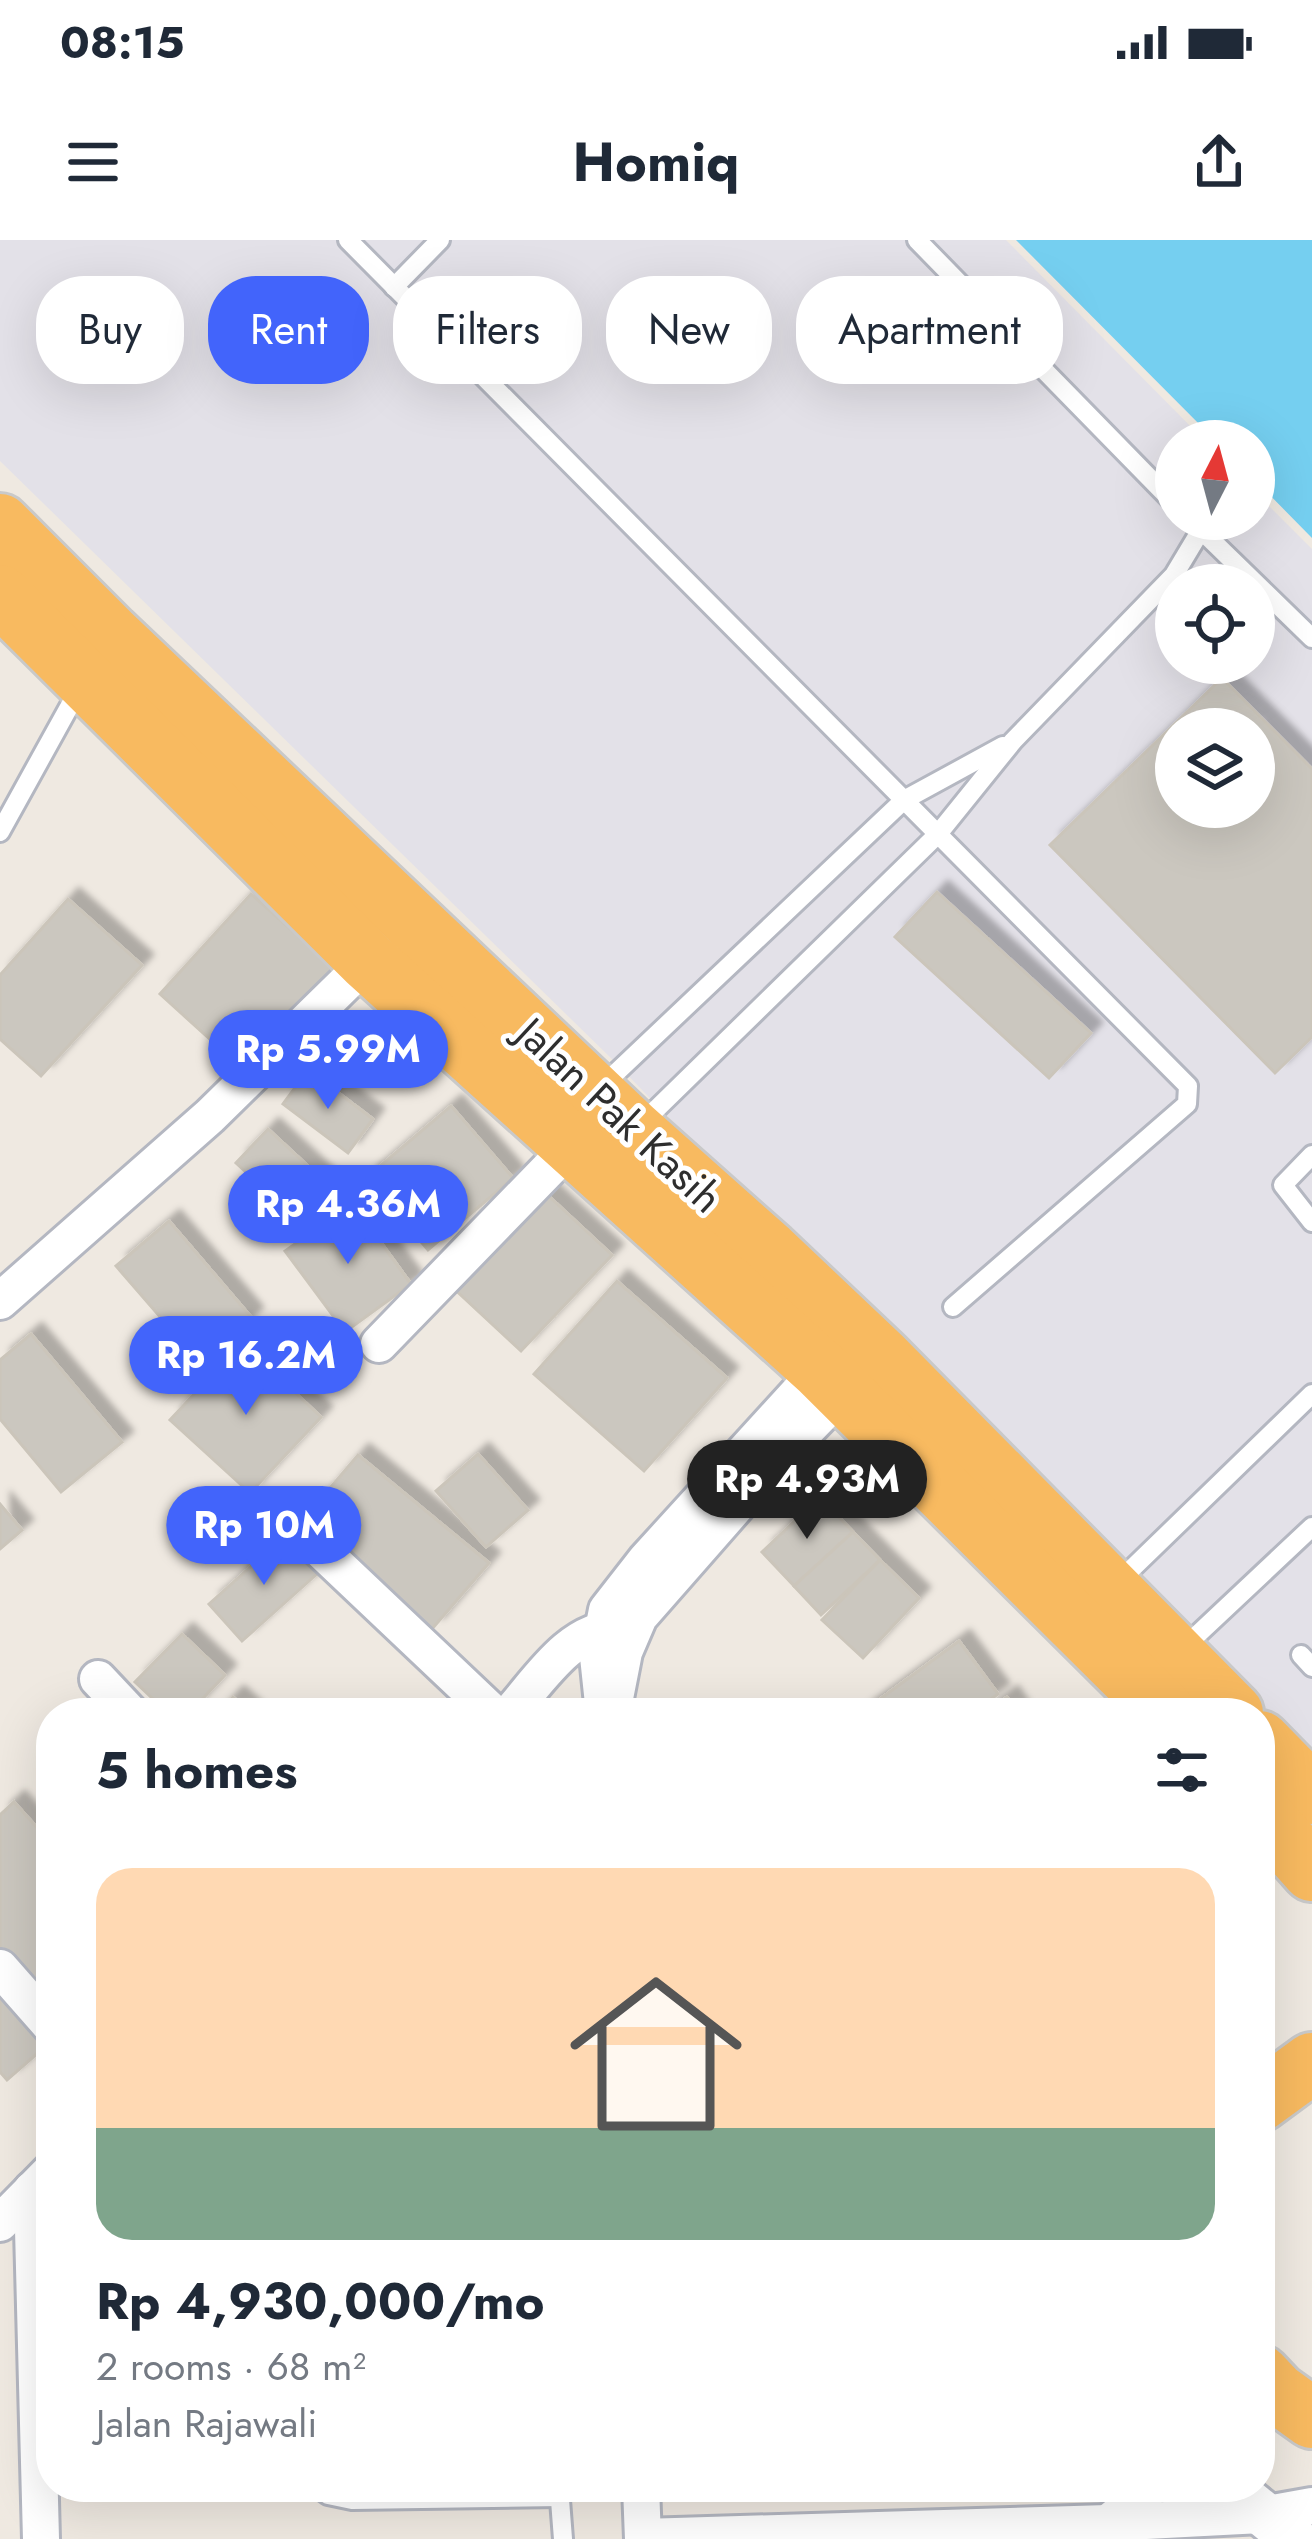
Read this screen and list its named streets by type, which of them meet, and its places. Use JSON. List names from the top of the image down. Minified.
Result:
{"streets":{"highway":["Jalan Pak Kasih"]},"north":"top","page":{"status":"08:15","header":"Homiq","chip":["Buy","Rent","Filters","New","Apartment"],"price":["Rp 5.99M","Rp 4.36M","Rp 16.2M","Rp 4.93M","Rp 10M"],"heading":"5 homes","list":[{"name":"Rp 4,930,000/mo","note":"2 rooms · 68 m² · Jalan Rajawali"}]}}
